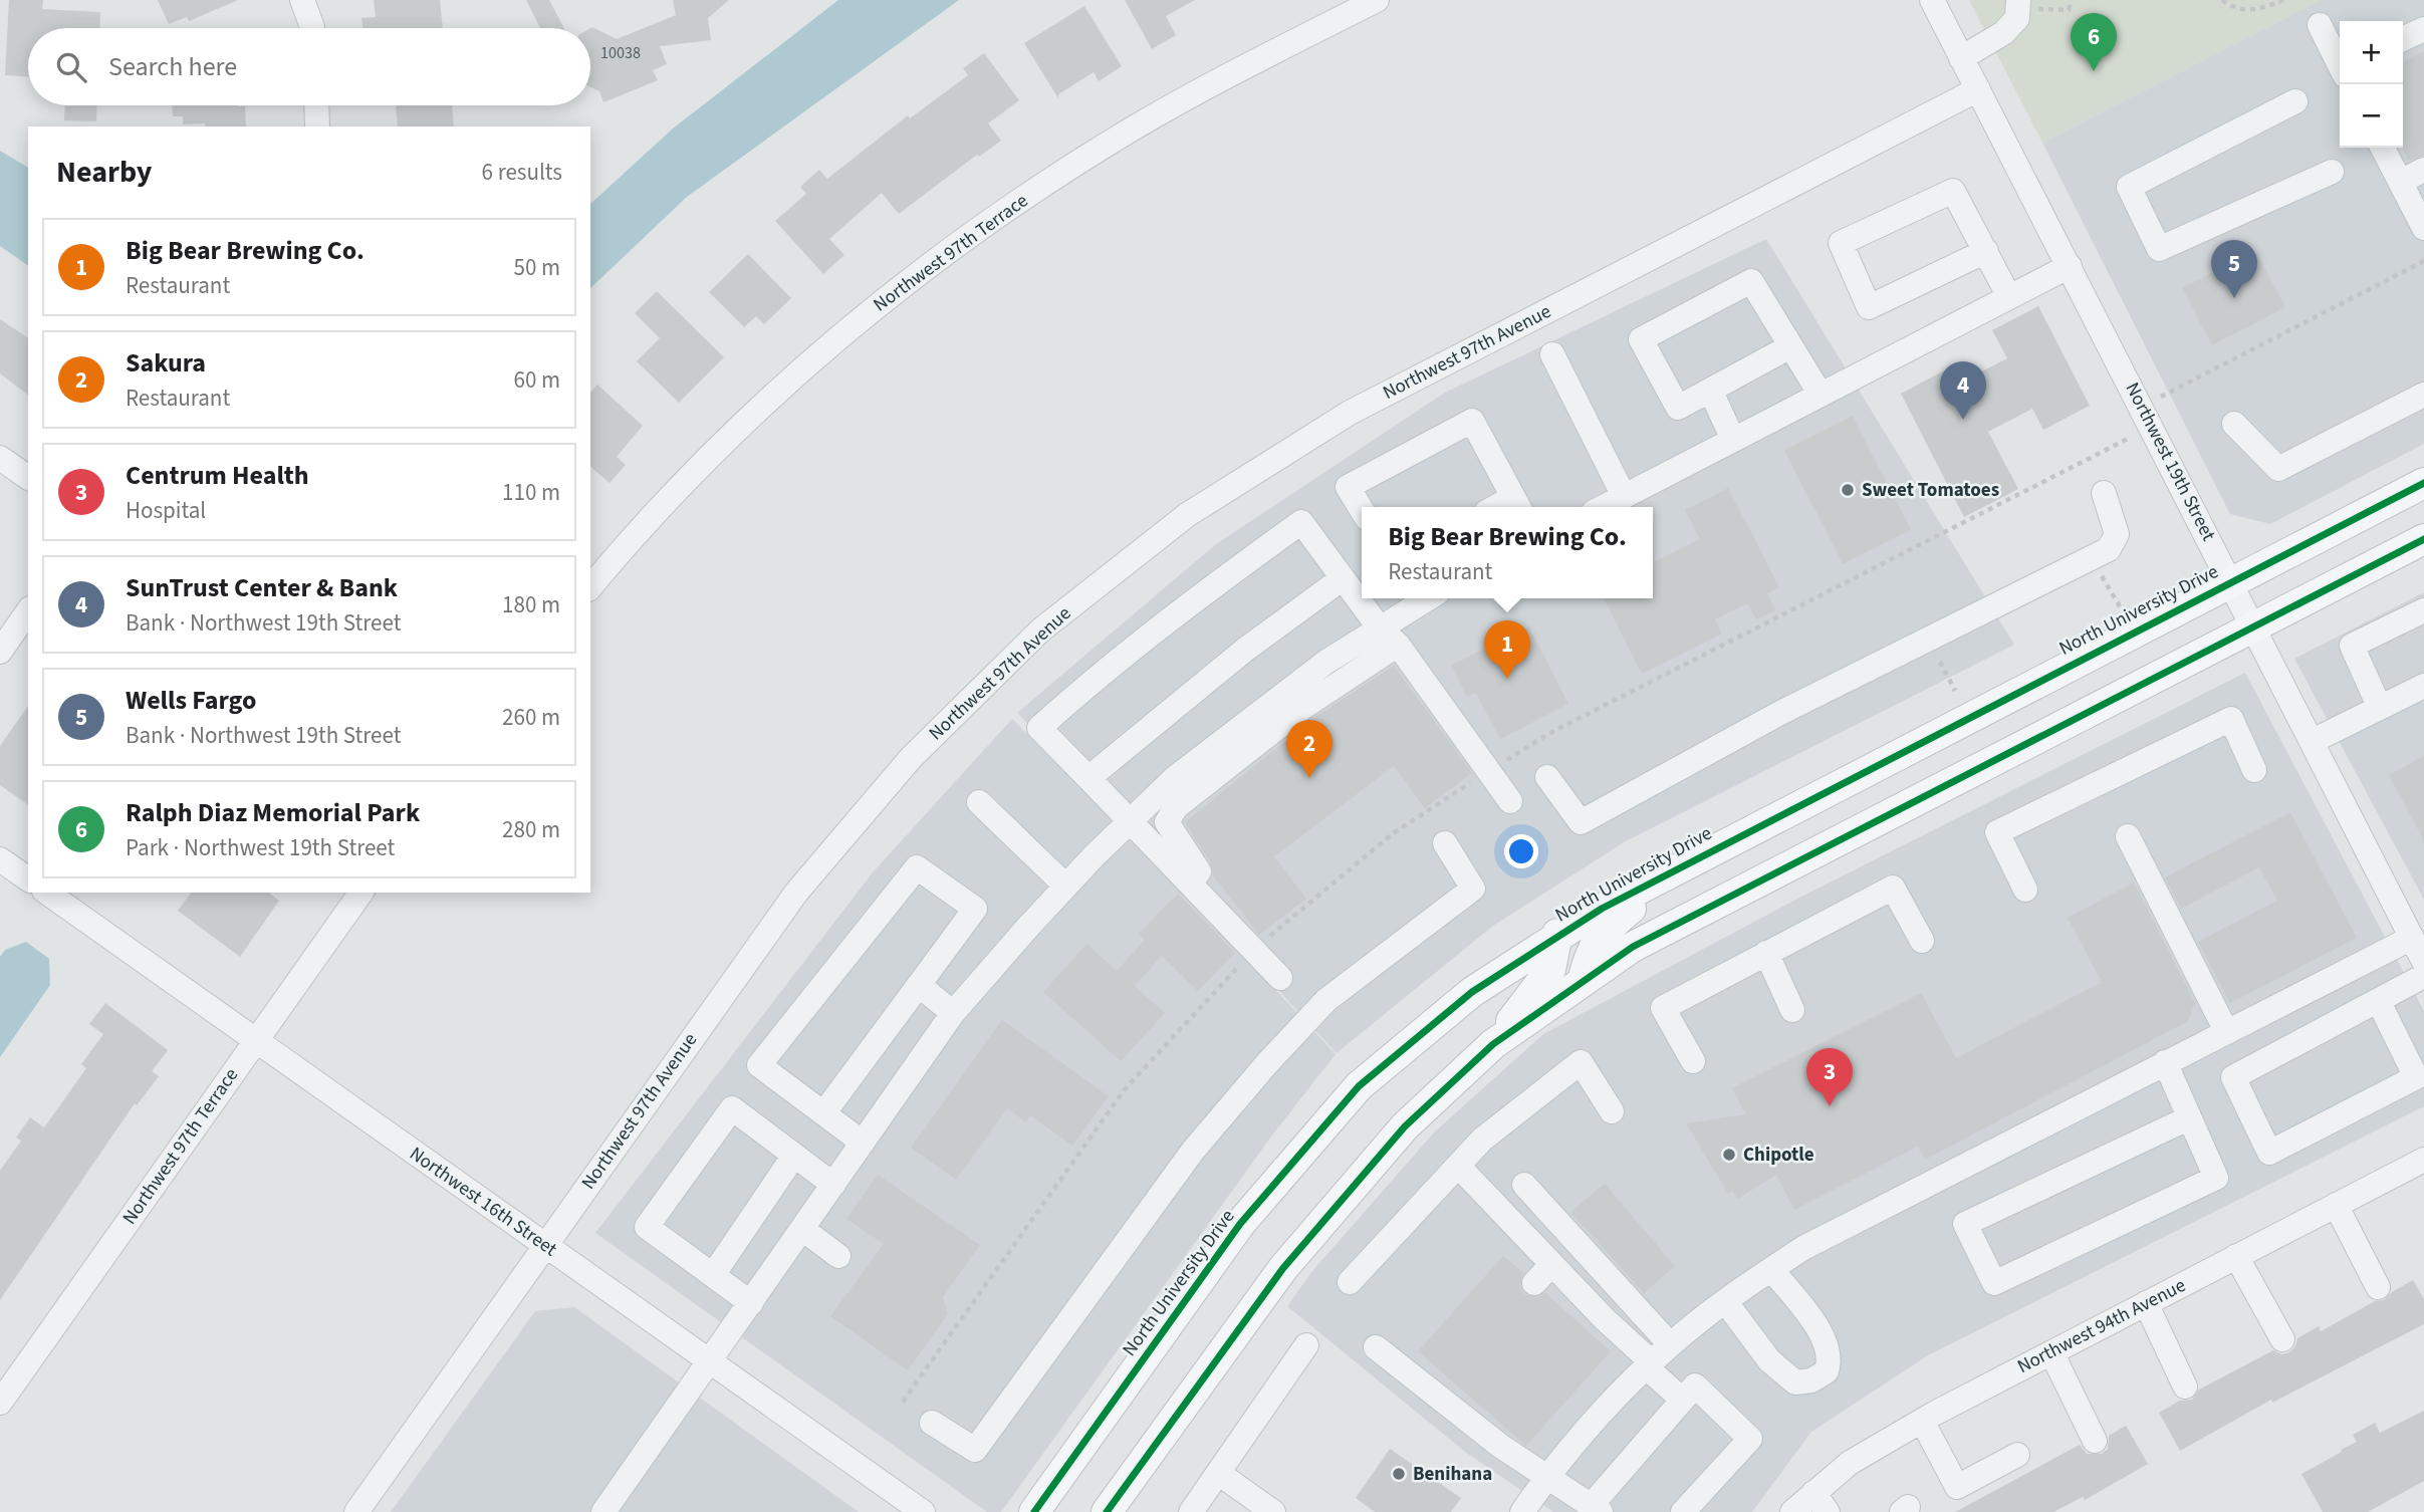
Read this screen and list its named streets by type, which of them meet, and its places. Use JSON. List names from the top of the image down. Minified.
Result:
{"streets":{"main road":["North University Drive"],"street":["Northwest 97th Terrace","Northwest 97th Avenue","Northwest 19th Street","Northwest 16th Street","Northwest 94th Avenue"]},"crossings":[["Northwest 97th Terrace","Northwest 16th Street"],["Northwest 97th Avenue","Northwest 19th Street"],["Northwest 97th Avenue","Northwest 16th Street"],["Northwest 19th Street","North University Drive"]],"places":["Sweet Tomatoes","Chipotle","Benihana"],"house_numbers":["10038"],"page":{"pins":["6","5","4","1","2","3"],"map_buttons":["+","−"],"search":"Search here","heading":["Nearby","6 results"],"list":[{"mark":"1","name":"Big Bear Brewing Co.","note":"Restaurant","value":"50 m"},{"mark":"2","name":"Sakura","note":"Restaurant","value":"60 m"},{"mark":"3","name":"Centrum Health","note":"Hospital","value":"110 m"},{"mark":"4","name":"SunTrust Center & Bank","note":"Bank · Northwest 19th Street","value":"180 m"},{"mark":"5","name":"Wells Fargo","note":"Bank · Northwest 19th Street","value":"260 m"},{"mark":"6","name":"Ralph Diaz Memorial Park","note":"Park · Northwest 19th Street","value":"280 m"}],"popup":["Big Bear Brewing Co.","Restaurant"]}}
